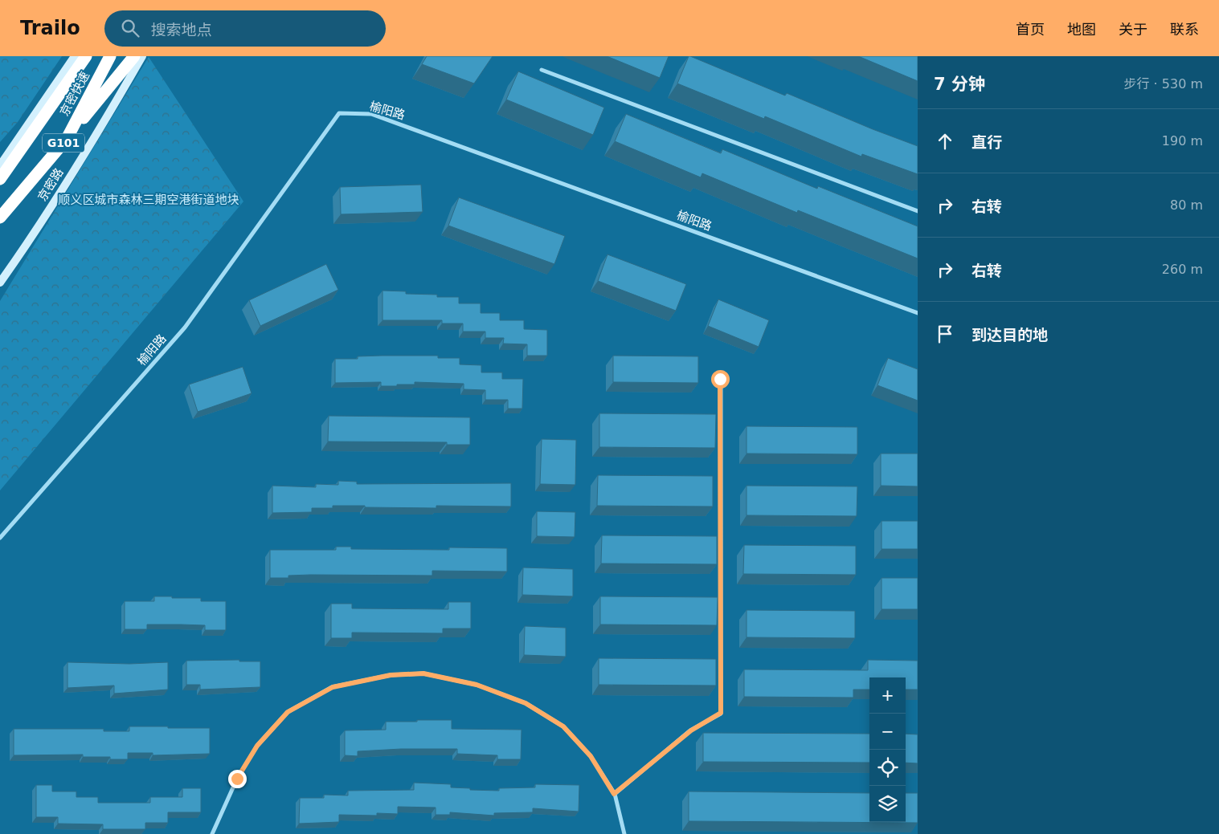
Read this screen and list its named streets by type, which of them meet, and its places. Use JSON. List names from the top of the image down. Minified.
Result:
{"streets":{"highway":["京密快速","G101"],"main road":["京密路"],"street":["榆阳路"]},"parks":["顺义区城市森林三期空港街道地块"],"page":{"header":"Trailo","search":"搜索地点","nav":["首页","地图","关于","联系"],"heading":["7 分钟","步行 · 530 m"],"list":[["直行","190 m"],["右转","80 m"],["右转","260 m"],"到达目的地"],"map_buttons":["+","−"]}}
